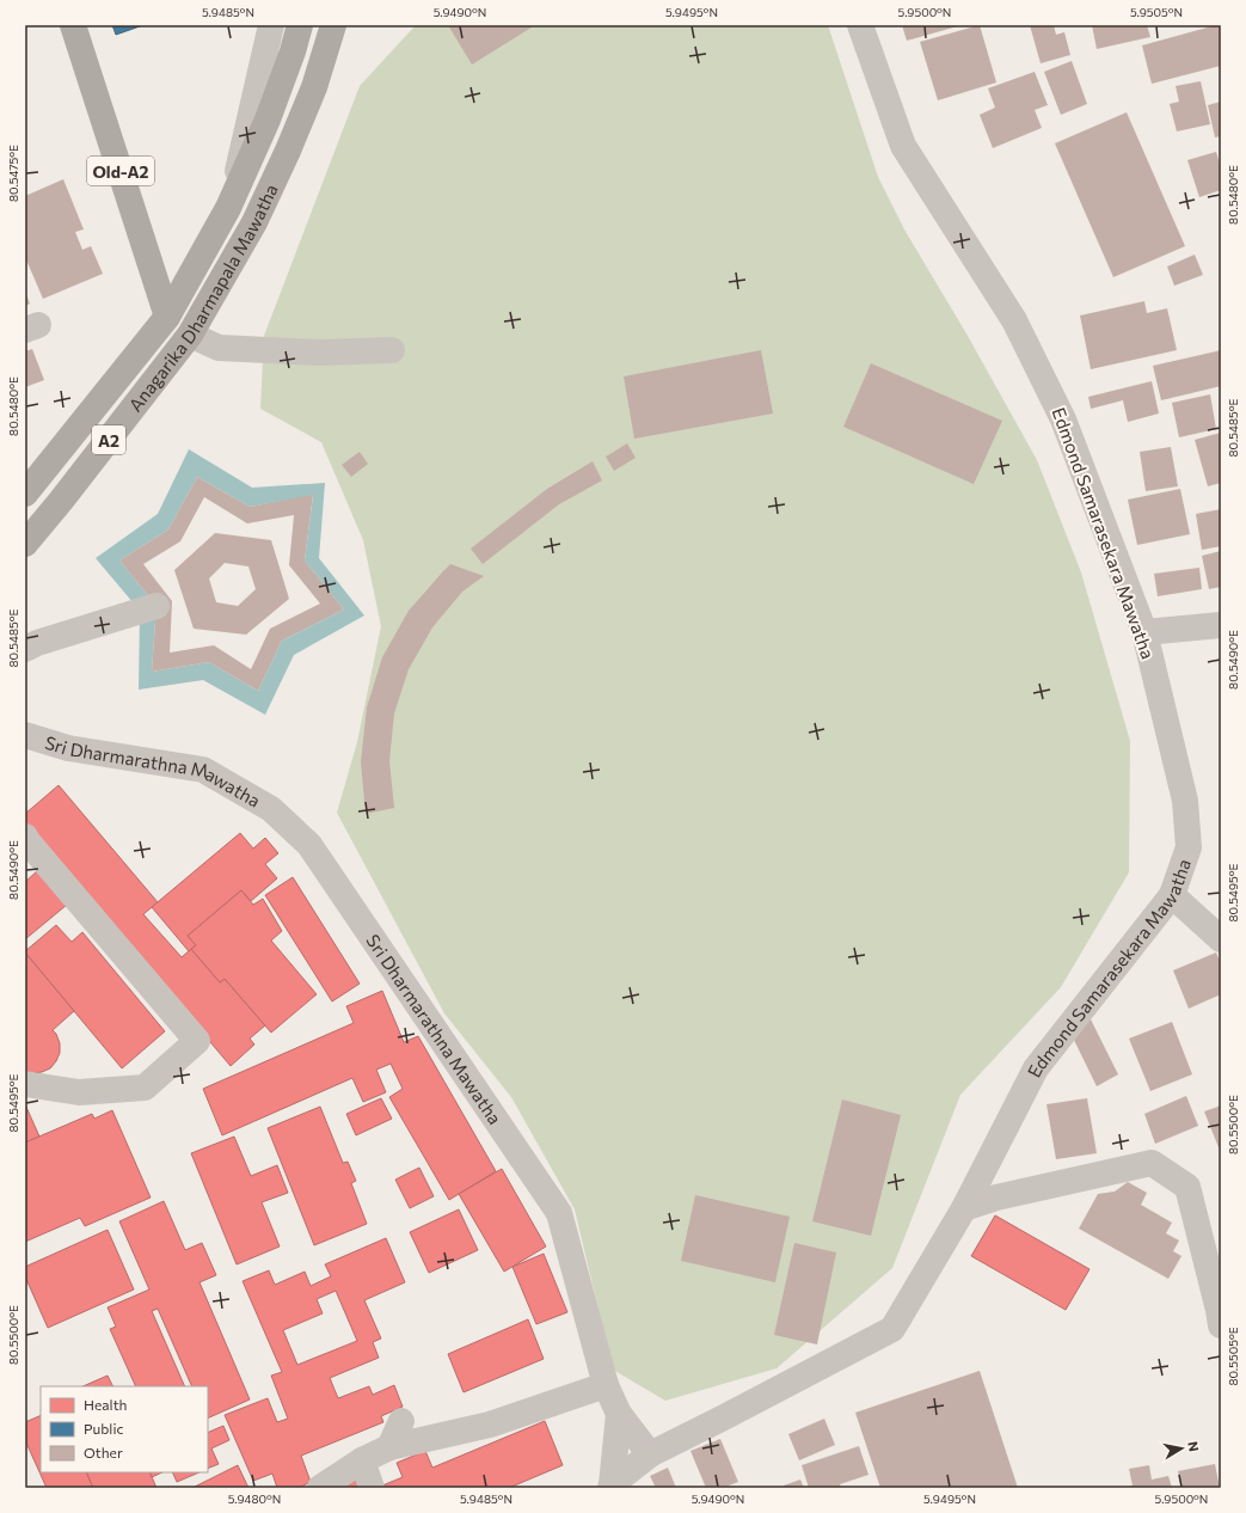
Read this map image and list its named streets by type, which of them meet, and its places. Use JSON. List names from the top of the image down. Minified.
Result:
{"streets":{"highway":["Old-A2","Anagarika Dharmapala Mawatha","A2"],"street":["Edmond Samarasekara Mawatha","Sri Dharmarathna Mawatha"]},"crossings":[["Old-A2","Anagarika Dharmapala Mawatha"],["Edmond Samarasekara Mawatha","Sri Dharmarathna Mawatha"]],"legend":["Health","Public","Other"],"north":"right","coordinates":["5.9485°N","5.9490°N","5.9495°N","5.9500°N","5.9505°N","80.5475°E","80.5480°E","80.5485°E","80.5490°E","80.5495°E","80.5500°E","80.5505°E","5.9480°N"]}
